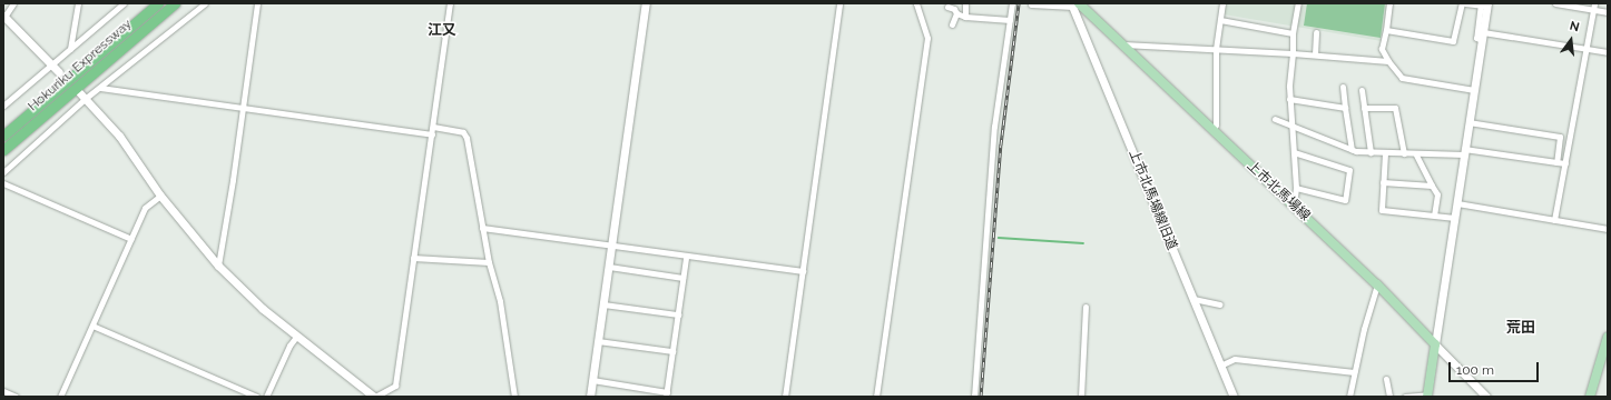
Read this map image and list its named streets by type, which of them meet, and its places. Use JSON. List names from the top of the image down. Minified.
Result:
{"streets":{"highway":["Hokuriku Expressway"],"main road":["上市北馬場線"],"street":["上市北馬場線旧道"]},"crossings":[["上市北馬場線","上市北馬場線旧道"]],"districts":["江又","荒田"],"scale_bar":"100 m","north":"top"}
